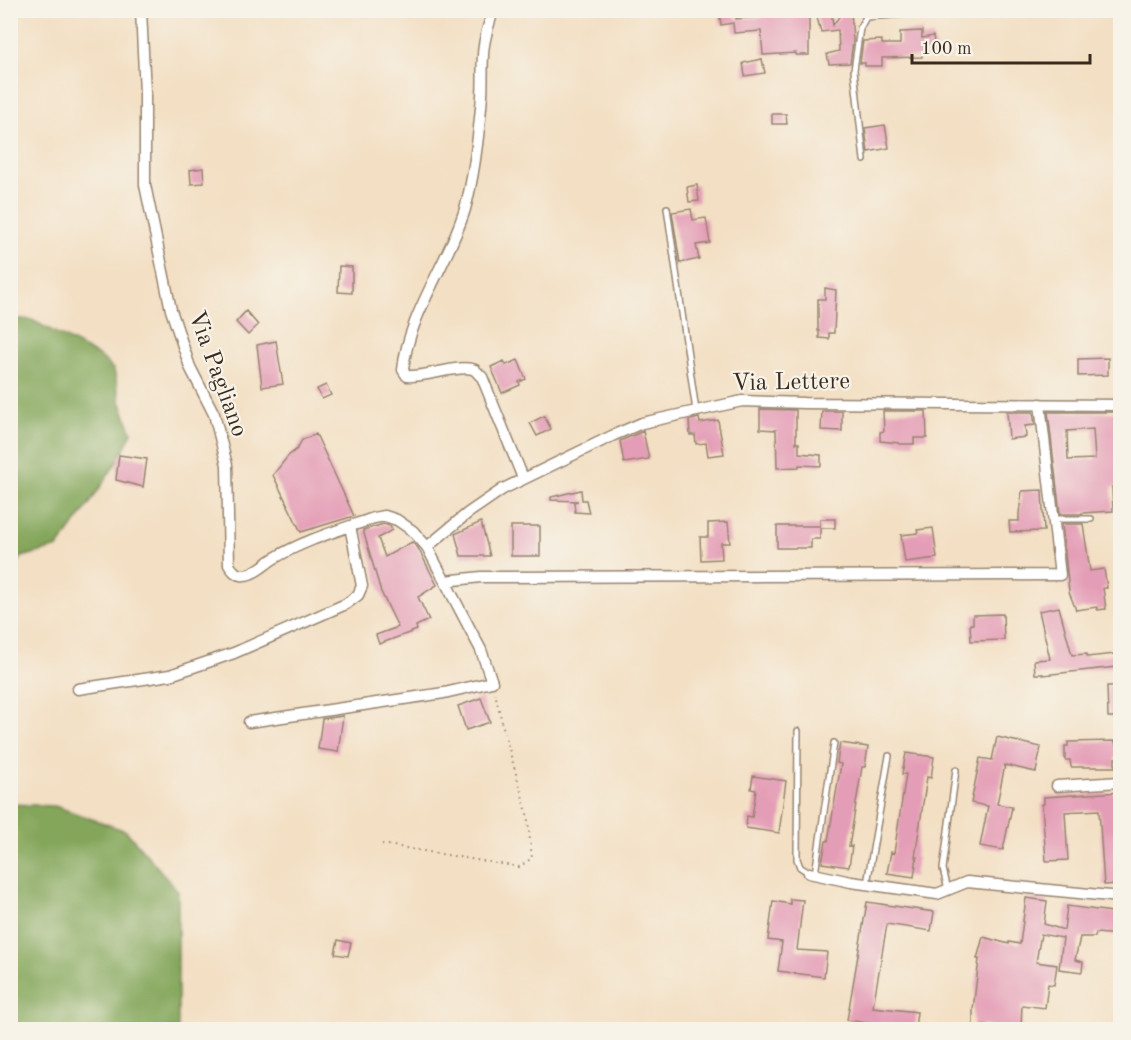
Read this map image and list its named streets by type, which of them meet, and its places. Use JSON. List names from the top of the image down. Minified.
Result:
{"streets":{"street":["Via Pagliano","Via Lettere"]},"crossings":[["Via Pagliano","Via Lettere"]],"scale_bar":"100 m"}
